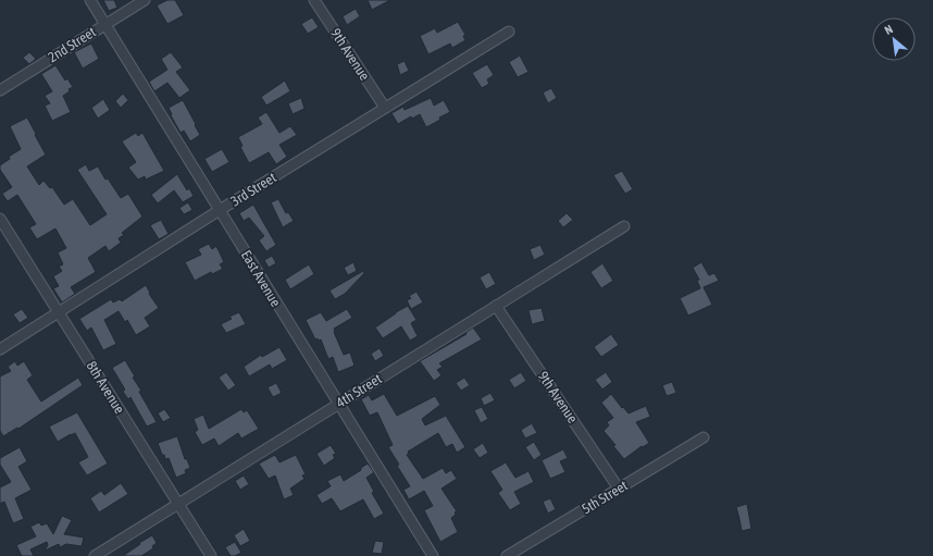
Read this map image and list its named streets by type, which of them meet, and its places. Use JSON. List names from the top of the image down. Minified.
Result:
{"streets":{"street":["2nd Street","9th Avenue","3rd Street","East Avenue","8th Avenue","4th Street","5th Street"]},"crossings":[["2nd Street","East Avenue"],["9th Avenue","3rd Street"],["9th Avenue","4th Street"],["9th Avenue","5th Street"],["3rd Street","East Avenue"],["3rd Street","8th Avenue"],["East Avenue","4th Street"],["8th Avenue","4th Street"]],"north":"top left"}
